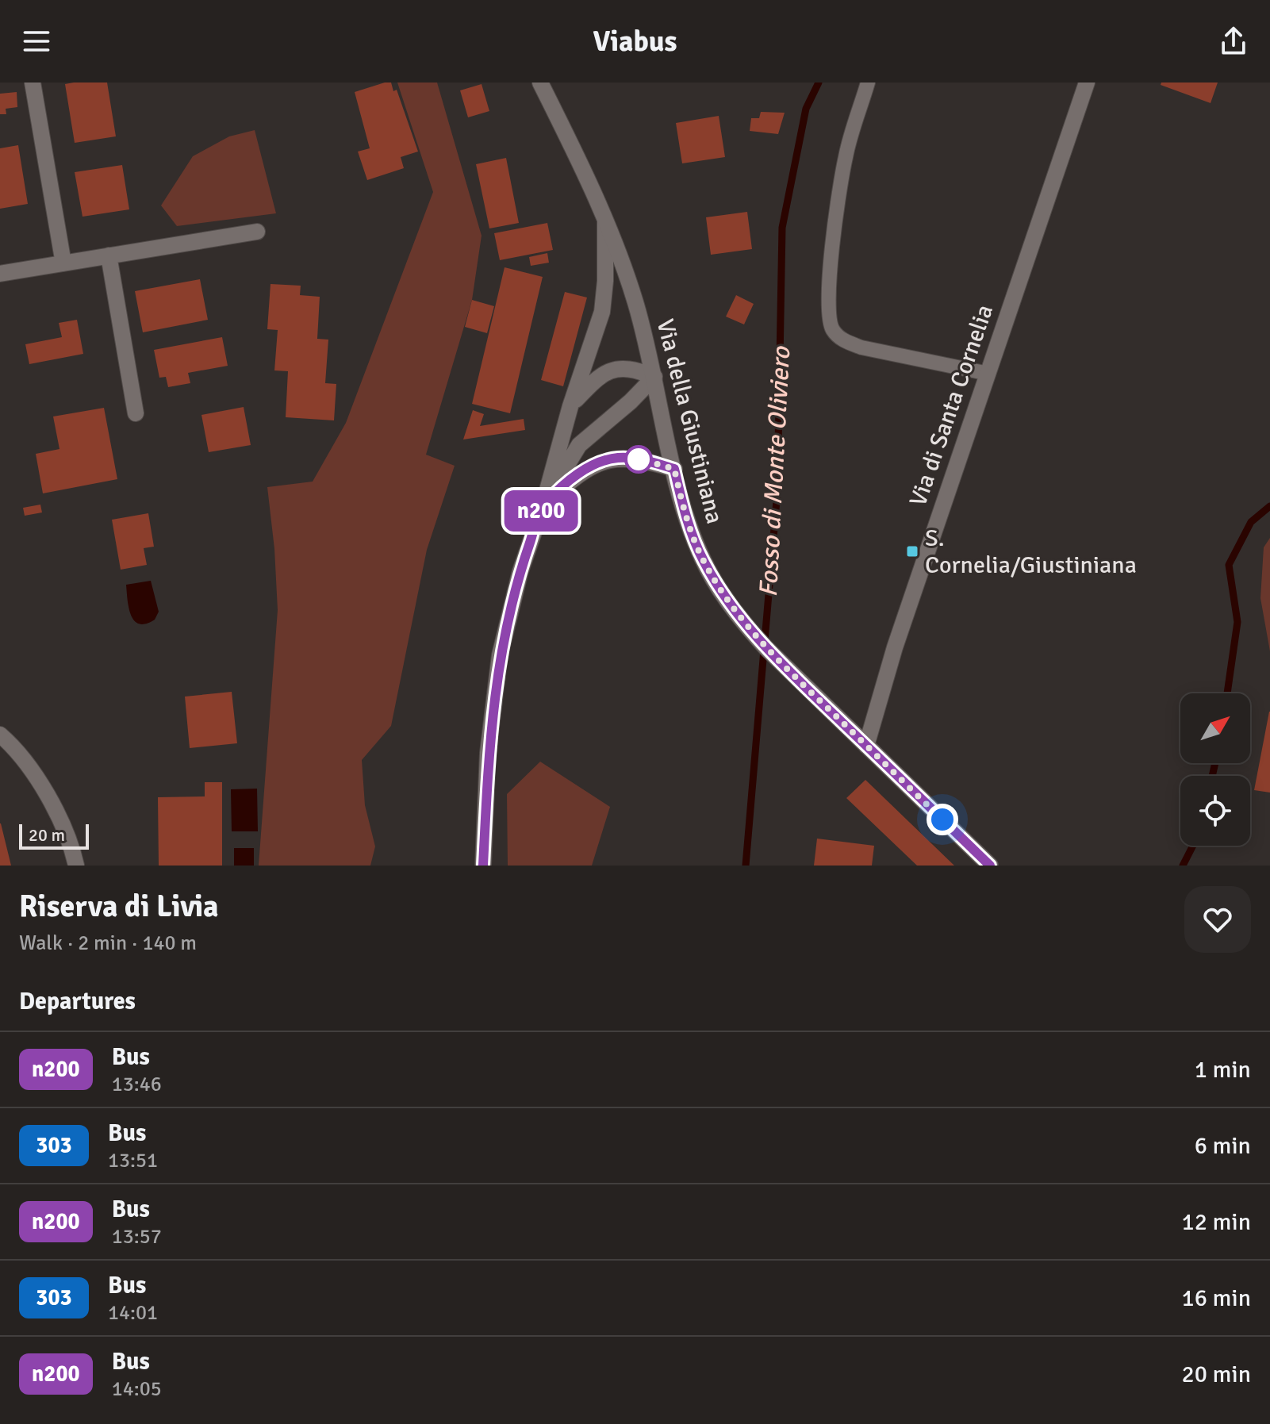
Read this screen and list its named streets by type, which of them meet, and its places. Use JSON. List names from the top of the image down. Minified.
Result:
{"streets":{"street":["Via di Santa Cornelia","Via della Giustiniana"]},"crossings":[["Via di Santa Cornelia","Via della Giustiniana"]],"water":["Fosso di Monte Oliviero"],"places":{"transit":["S. Cornelia/Giustiniana"]},"lines":["bus line n200"],"scale_bar":"20 m","north":"top right","page":{"header":"Viabus","on_map":"n200","scale":"20 m","heading":[["Riserva di Livia","Walk · 2 min · 140 m"],"Departures"],"list":[{"mark":"n200","name":"Bus","note":"13:46","value":"1 min"},{"mark":"303","name":"Bus","note":"13:51","value":"6 min"},{"mark":"n200","name":"Bus","note":"13:57","value":"12 min"},{"mark":"303","name":"Bus","note":"14:01","value":"16 min"},{"mark":"n200","name":"Bus","note":"14:05","value":"20 min"}]}}
